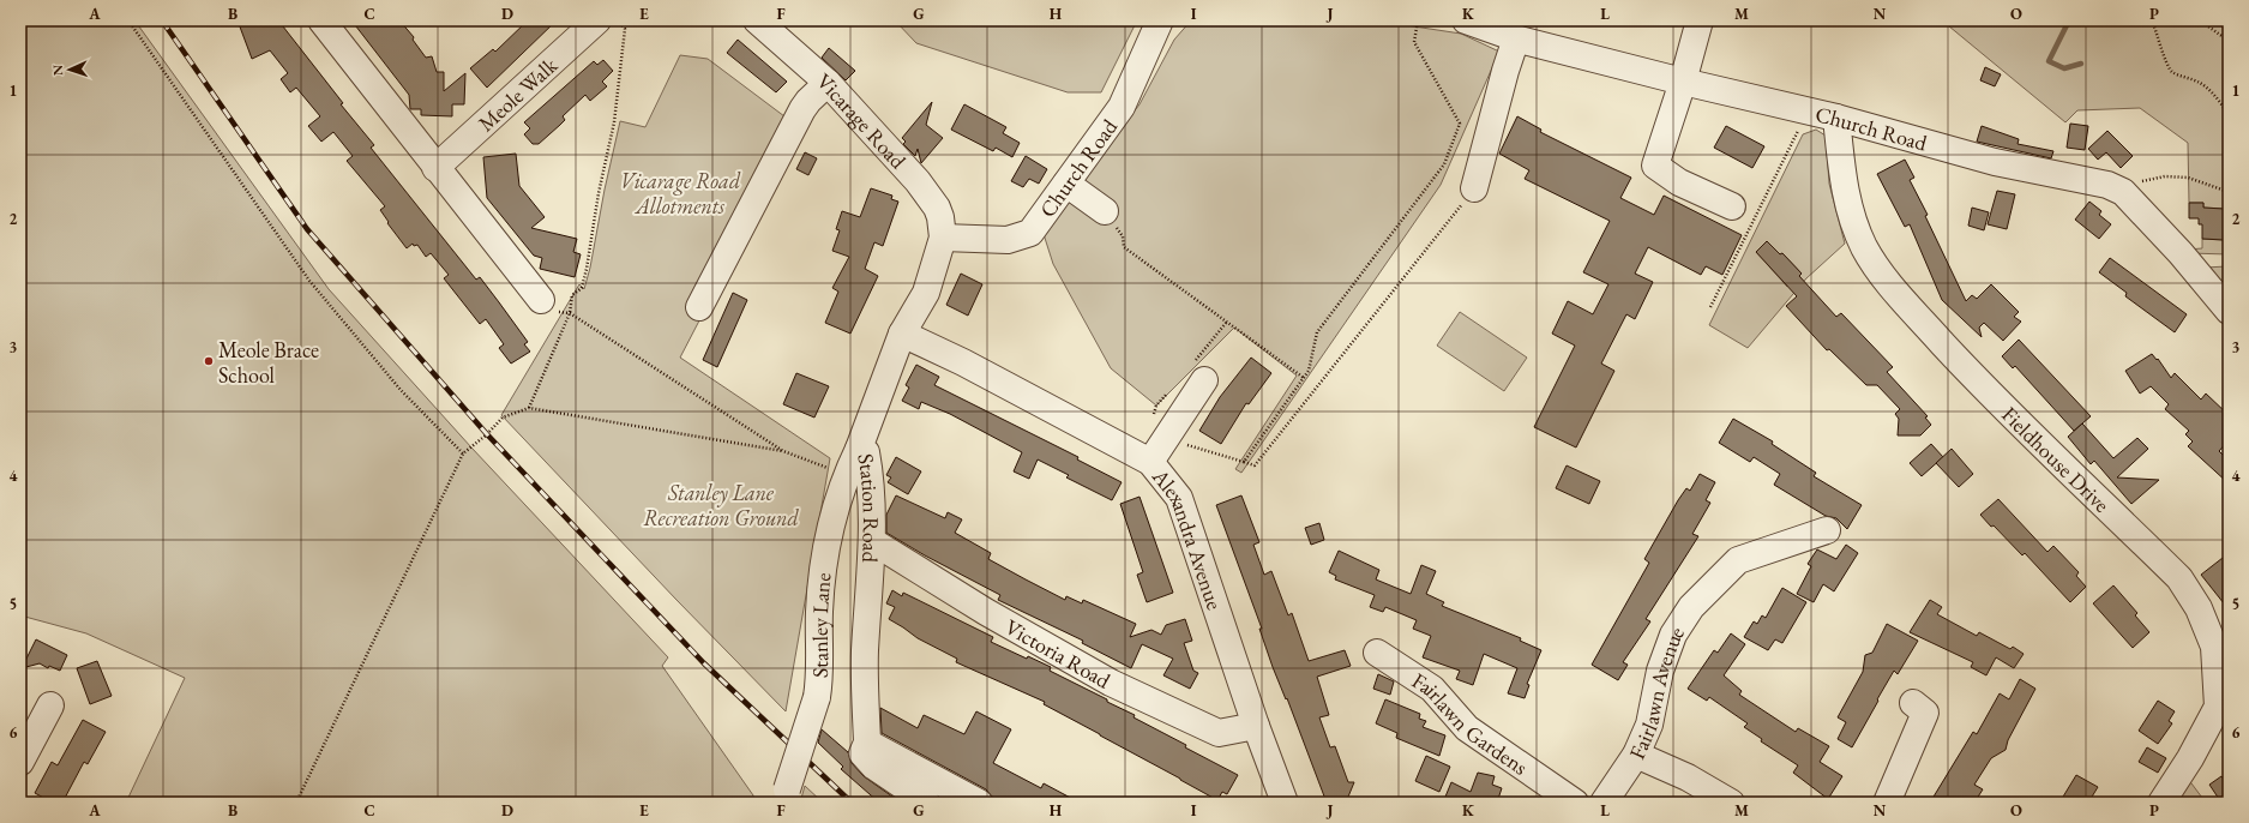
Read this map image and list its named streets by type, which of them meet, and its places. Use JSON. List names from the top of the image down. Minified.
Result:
{"streets":{"street":["Meole Walk","Vicarage Road","Church Road","Fieldhouse Drive","Station Road","Alexandra Avenue","Stanley Lane","Victoria Road","Fairlawn Avenue","Fairlawn Gardens"]},"crossings":[["Vicarage Road","Church Road"],["Vicarage Road","Station Road"],["Church Road","Fieldhouse Drive"],["Church Road","Station Road"],["Station Road","Alexandra Avenue"],["Station Road","Stanley Lane"],["Station Road","Victoria Road"],["Alexandra Avenue","Victoria Road"]],"parks":["Vicarage Road Allotments","Stanley Lane Recreation Ground"],"places":["Meole Brace School"],"north":"left","grid":{"columns":["A","B","C","D","E","F","G","H","I","J","K","L","M","N","O","P"],"rows":["1","2","3","4","5","6"]}}
